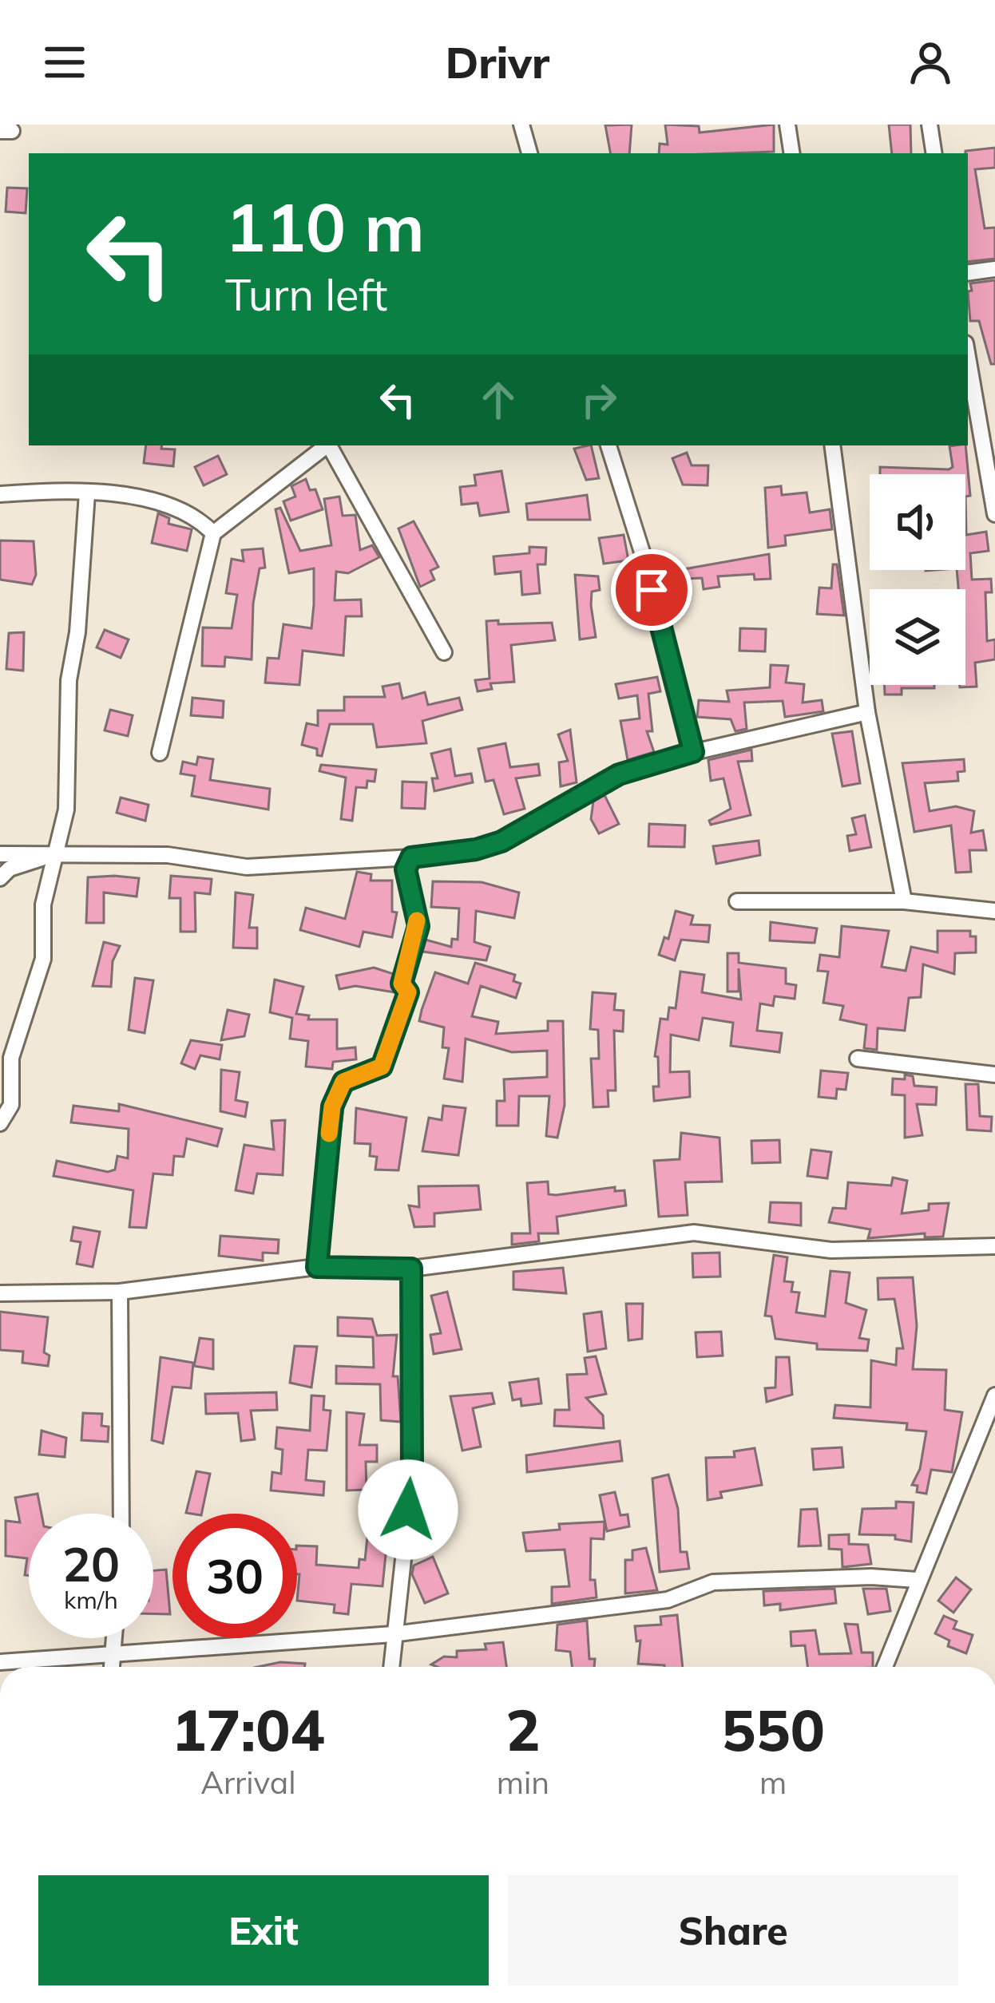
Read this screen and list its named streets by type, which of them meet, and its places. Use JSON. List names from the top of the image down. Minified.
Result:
{"page":{"header":"Drivr","turn":["110 m","Turn left"],"speed":"20 km/h","limit":"30","eta":["17:04","Arrival","2","min","550","m"],"buttons":["Exit","Share"]}}
